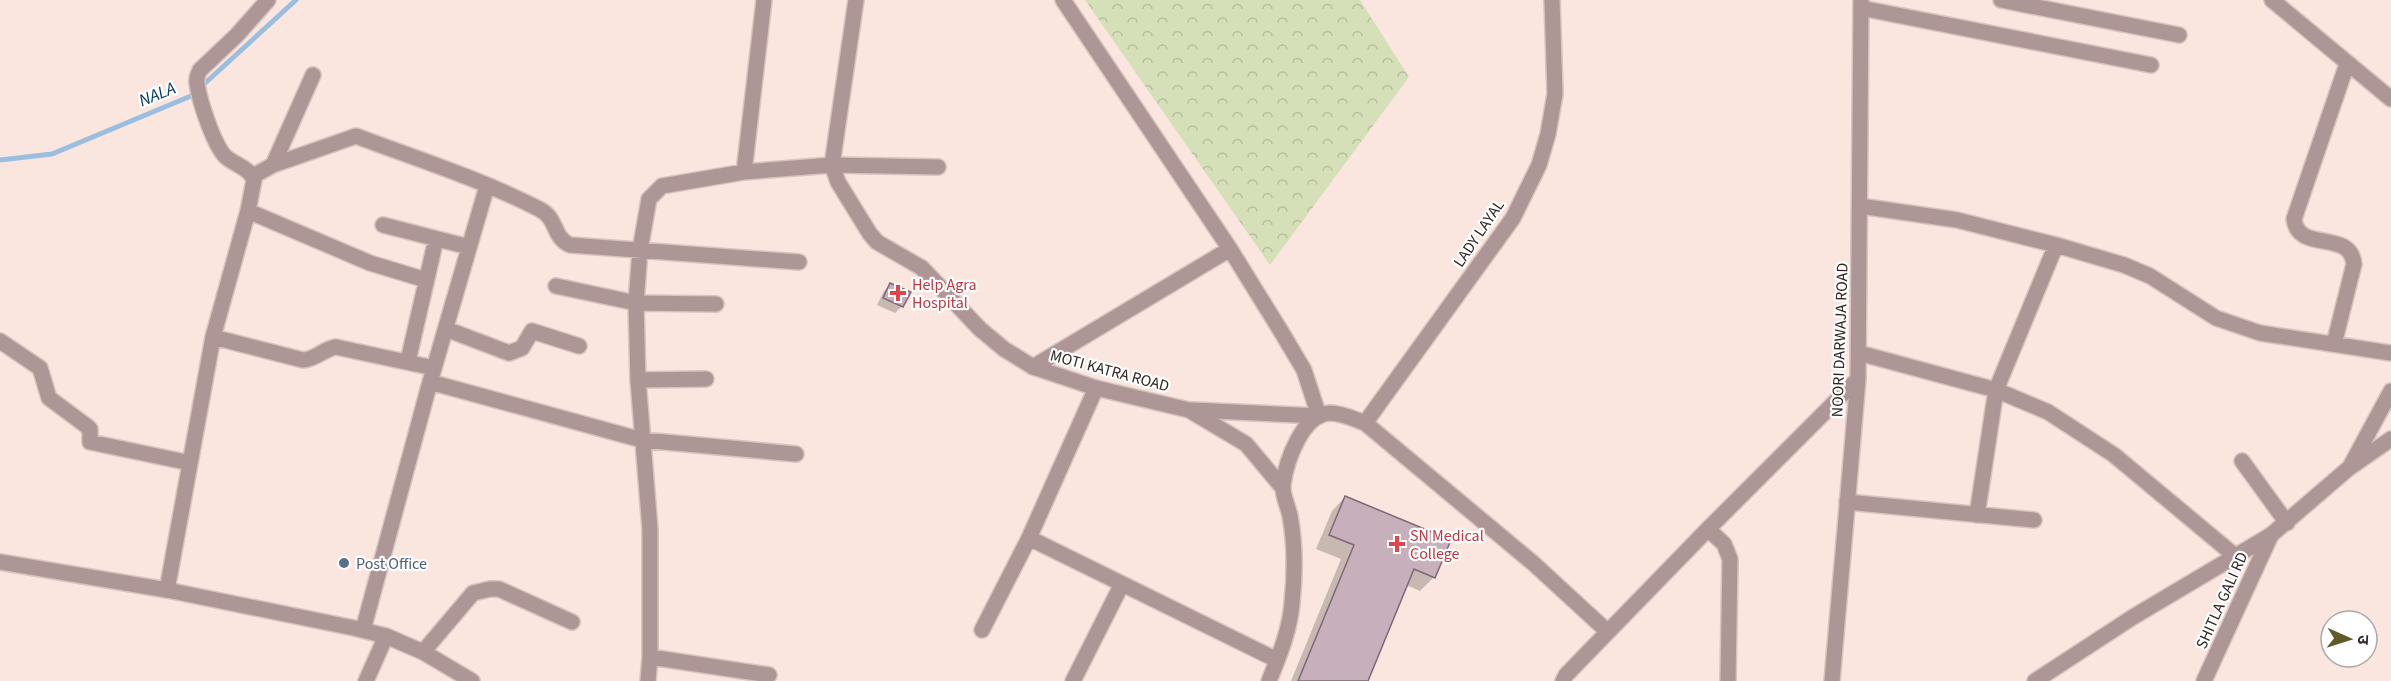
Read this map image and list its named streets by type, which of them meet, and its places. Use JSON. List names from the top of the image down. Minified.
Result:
{"streets":{"street":["LADY LAYAL","NOORI DARWAJA ROAD","MOTI KATRA ROAD","SHITLA GALI RD"]},"water":["NALA"],"places":{"health":["Help Agra Hospital","SN Medical College"],"other":["Post Office"]},"north":"right"}
